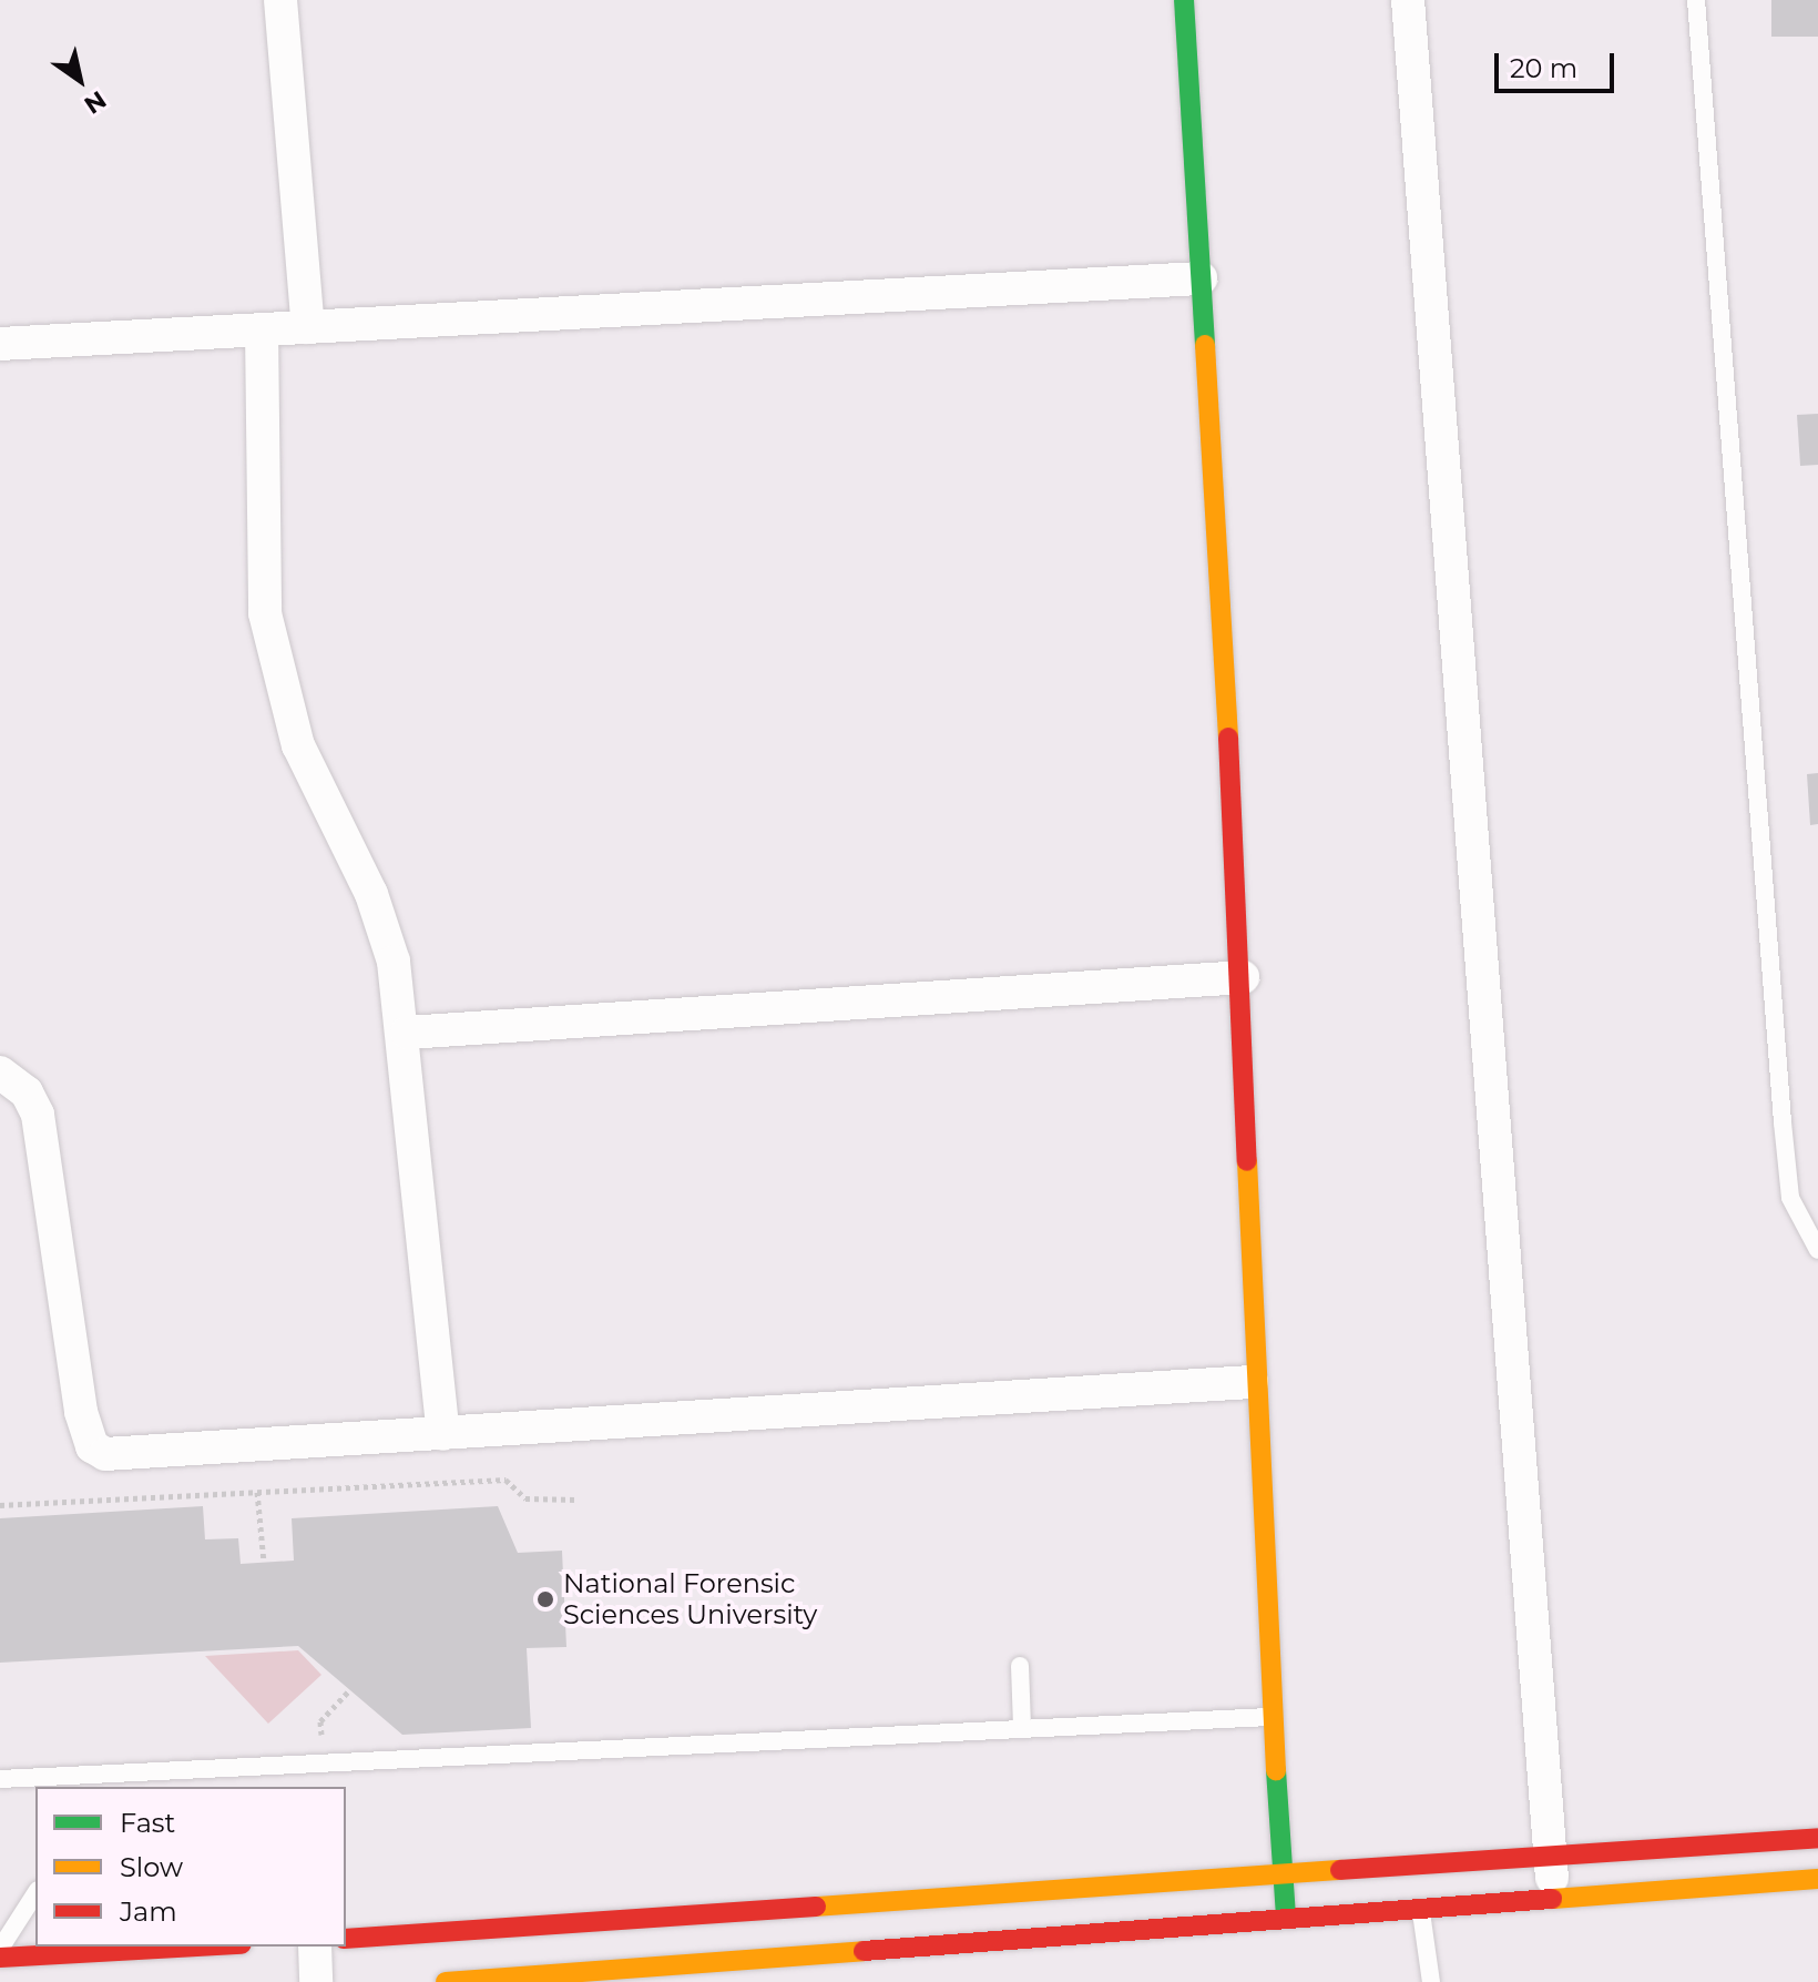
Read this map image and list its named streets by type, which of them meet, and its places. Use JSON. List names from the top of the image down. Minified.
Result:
{"places":["National Forensic Sciences University"],"legend":["Fast","Slow","Jam"],"scale_bar":"20 m","north":"bottom right"}
